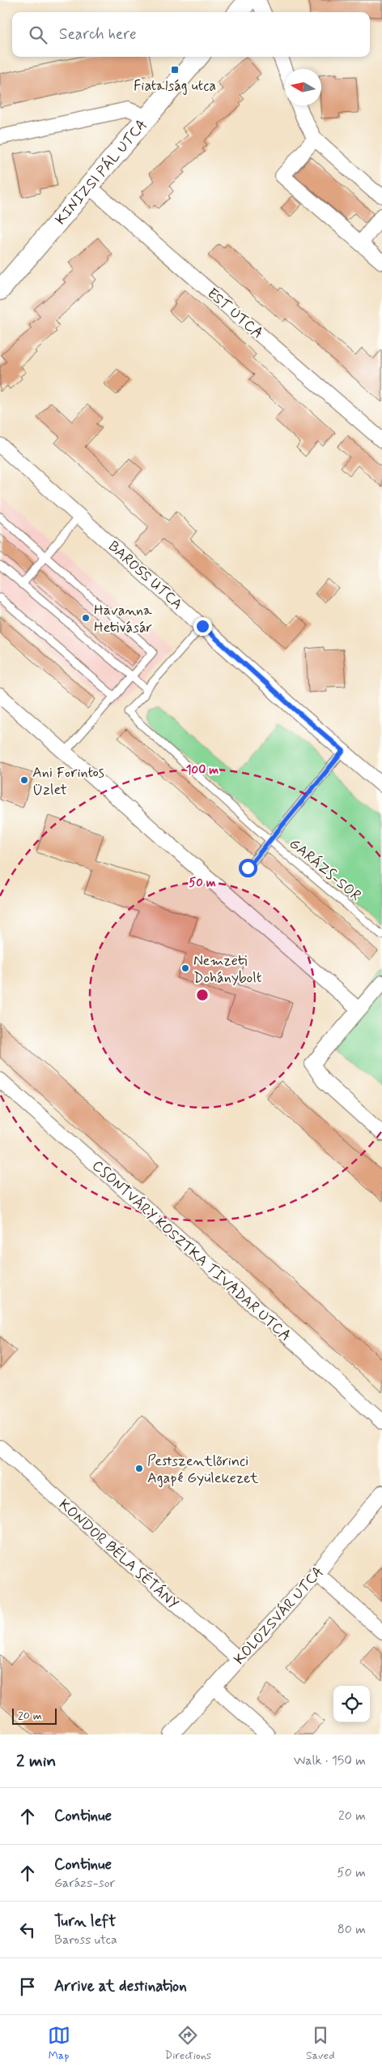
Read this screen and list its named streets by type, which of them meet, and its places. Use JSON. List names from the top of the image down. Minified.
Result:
{"streets":{"street":["KINIZSI PÁL UTCA","EST UTCA","BAROSS UTCA","CSONTVÁRY KOSZTKA TIVADAR UTCA","KONDOR BÉLA SÉTÁNY","KOLOZSVÁR UTCA"],"lane":["GARÁZS-SOR"]},"crossings":[["KINIZSI PÁL UTCA","EST UTCA"],["BAROSS UTCA","GARÁZS-SOR"],["KONDOR BÉLA SÉTÁNY","KOLOZSVÁR UTCA"]],"places":{"transit":["Fiatalság utca"],"other":["Havanna Hetivásár","Ani Forintos Üzlet","Nemzeti Dohánybolt","Pestszentlőrinci Agapé Gyülekezet"]},"scale_bar":"20 m","north":"left","page":{"search":"Search here","scale":"20 m","heading":["2 min","Walk · 150 m"],"list":[["Continue","20 m"],["Continue","Garázs-sor","50 m"],["Turn left","Baross utca","80 m"],"Arrive at destination"],"nav":["Map","Directions","Saved"]},"rings":["100 m","50 m"]}
